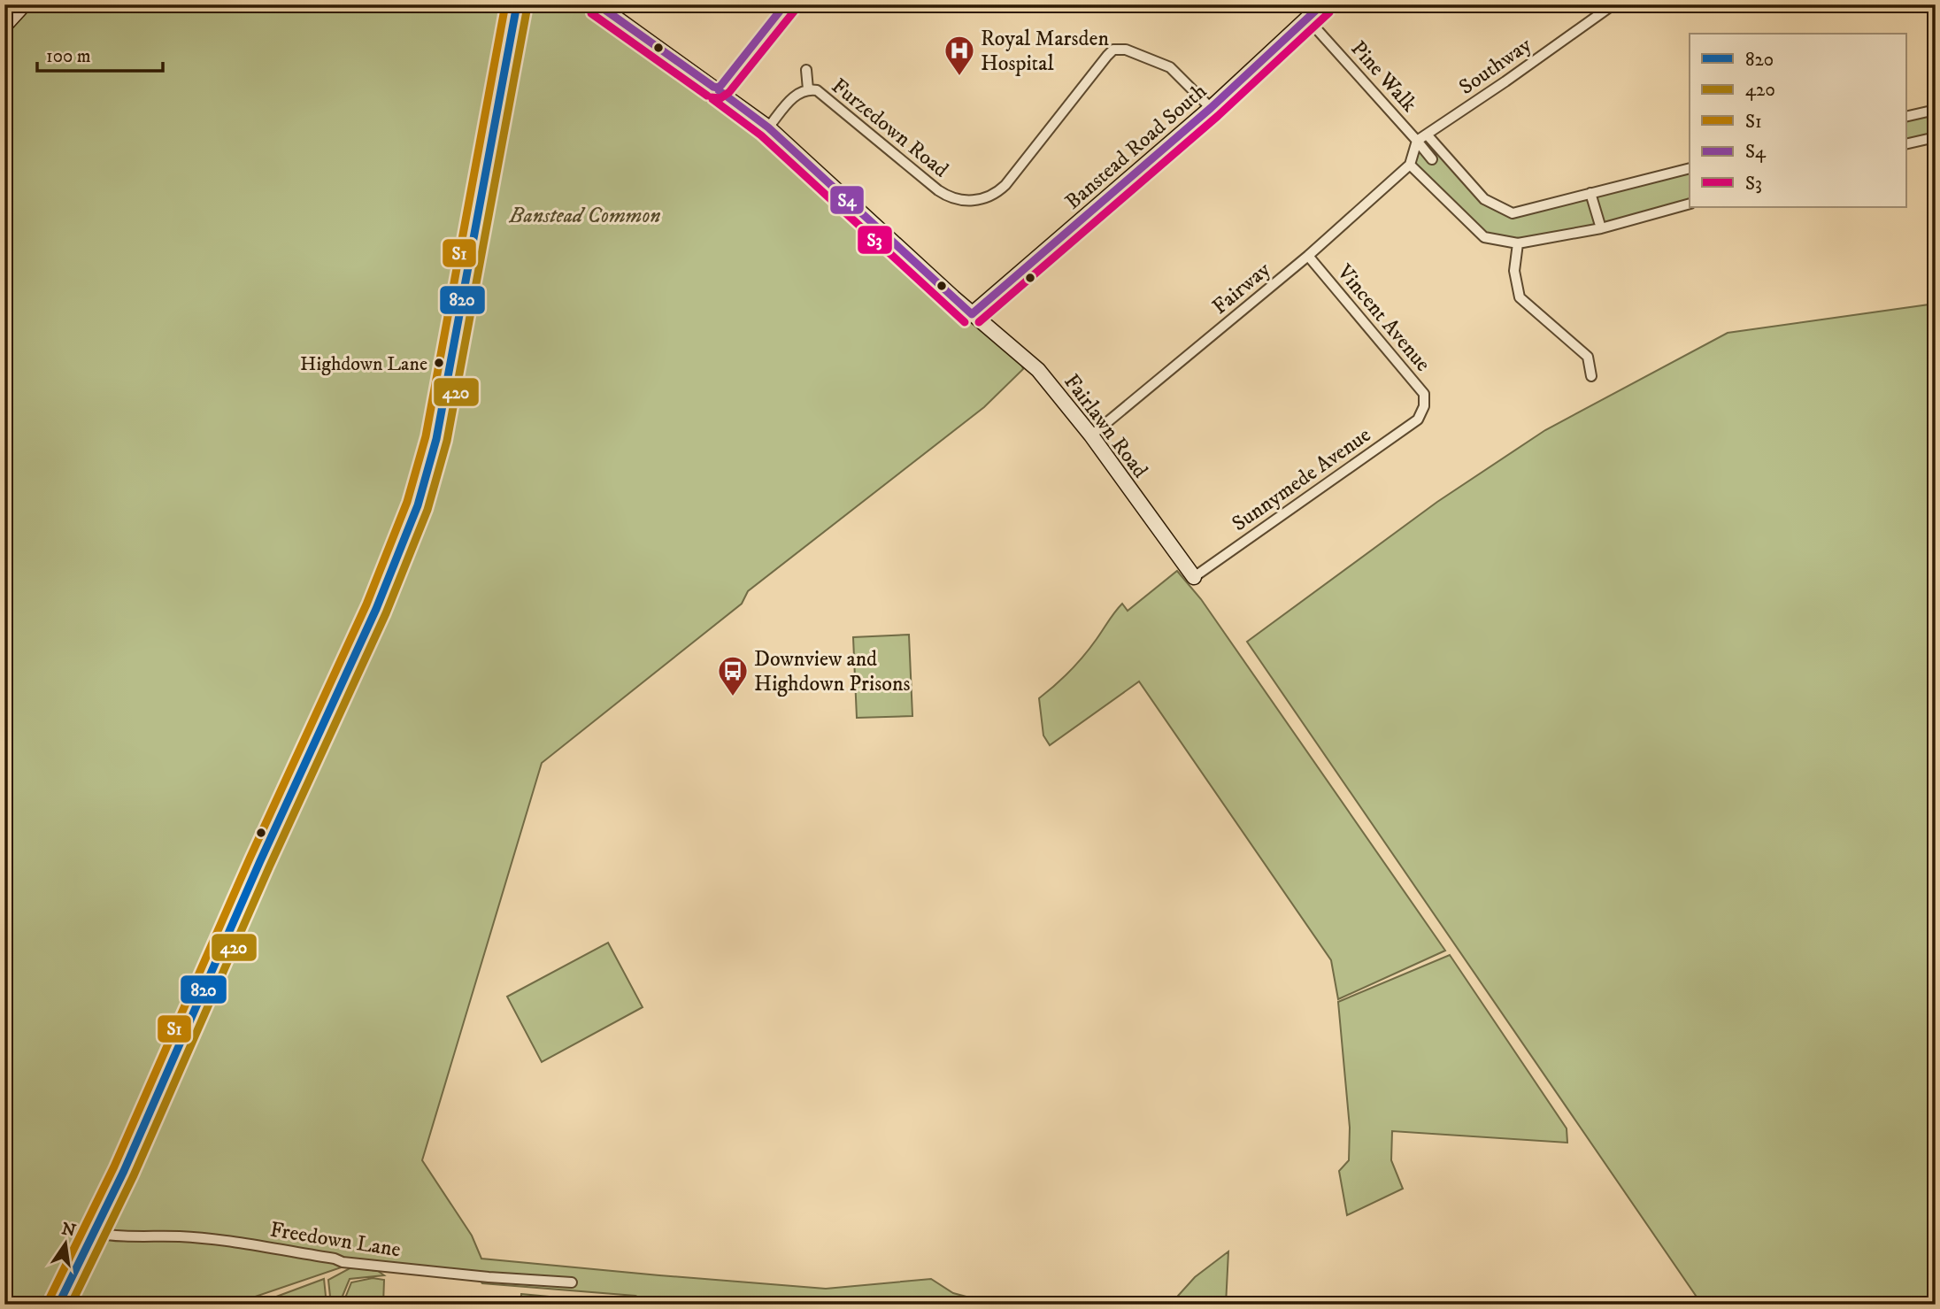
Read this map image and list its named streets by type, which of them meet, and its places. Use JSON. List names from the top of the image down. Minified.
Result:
{"streets":{"main road":["Banstead Road South","Fairlawn Road"],"street":["Southway","Pine Walk","Furzedown Road","Fairway","Vincent Avenue","Sunnymede Avenue","Freedown Lane"]},"crossings":[["Southway","Pine Walk"],["Pine Walk","Banstead Road South"],["Furzedown Road","Banstead Road South"],["Furzedown Road","Fairlawn Road"],["Banstead Road South","Fairlawn Road"],["Fairway","Vincent Avenue"],["Fairway","Fairlawn Road"],["Vincent Avenue","Sunnymede Avenue"],["Fairlawn Road","Sunnymede Avenue"]],"parks":["Banstead Common"],"places":{"hospital":["Royal Marsden Hospital"],"other":["Highdown Lane"],"bus stop":["Downview and Highdown Prisons"]},"lines":["transit line 820","transit line S1","transit line S4","transit line 420","transit line S3"],"legend":["820","420","S1","S4","S3"],"scale_bar":"100 m","north":"top"}
